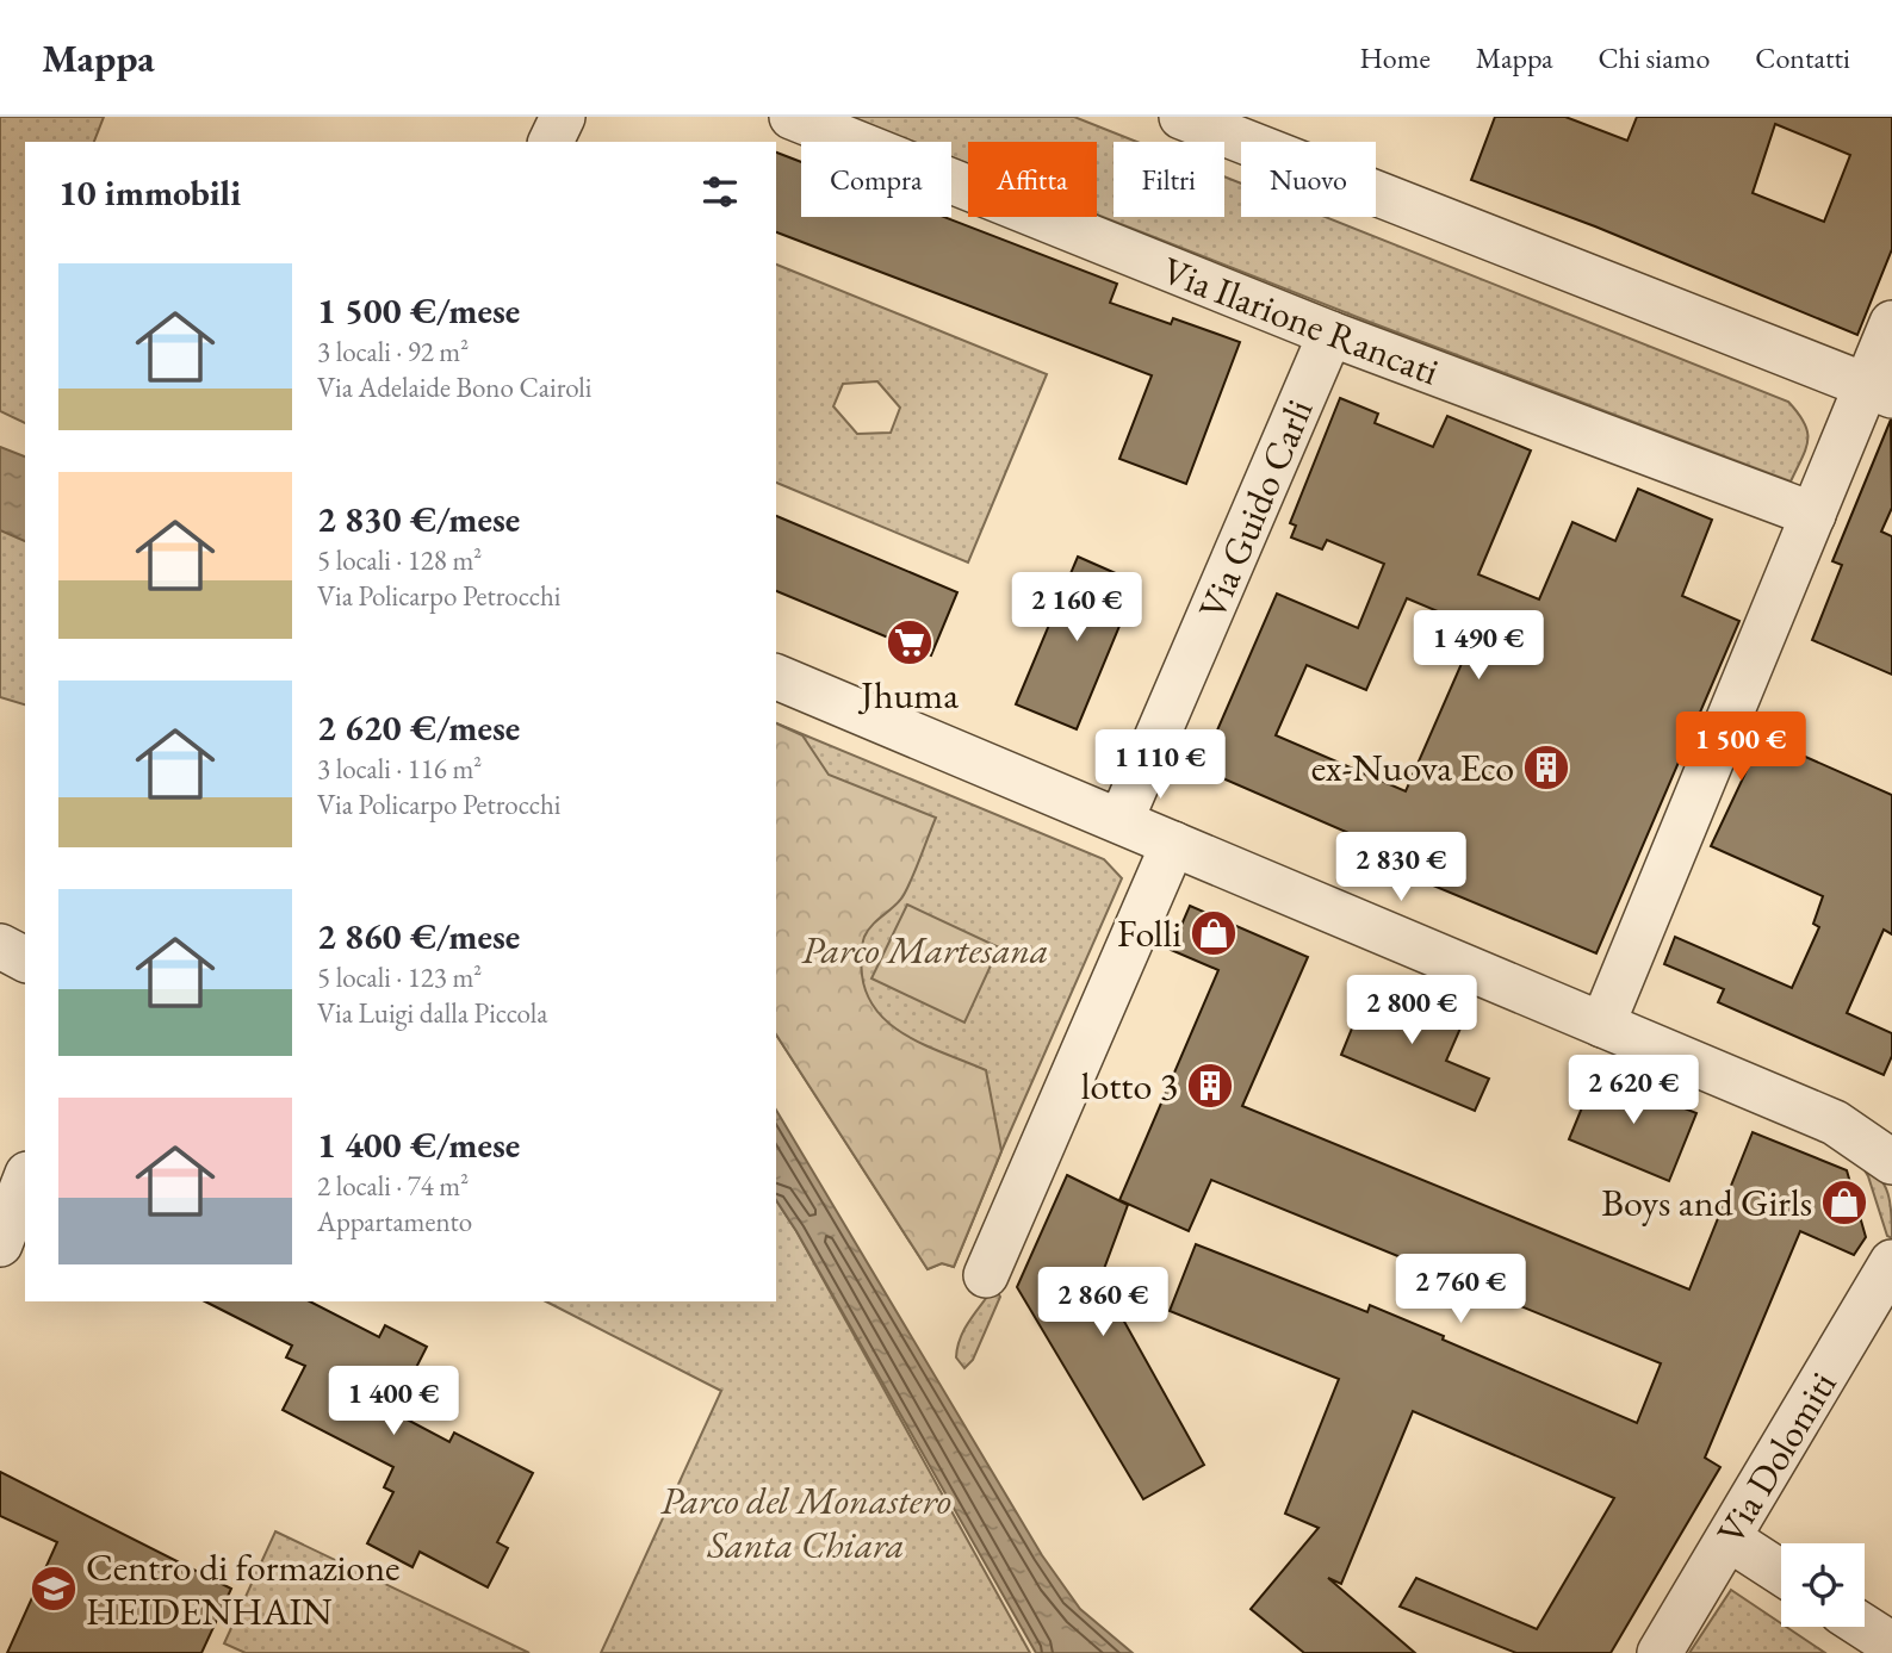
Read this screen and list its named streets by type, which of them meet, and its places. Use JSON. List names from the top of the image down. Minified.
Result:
{"streets":{"street":["Via Ilarione Rancati","Via Guido Carli","Via Dolomiti"]},"crossings":[["Via Ilarione Rancati","Via Guido Carli"]],"parks":["Parco Martesana","Parco del Monastero Santa Chiara"],"places":{"supermarket":["Jhuma"],"building":["ex-Nuova Eco","lotto 3"],"shop":["Folli","Boys and Girls"],"school or university":["Centro di formazione HEIDENHAIN"]},"page":{"header":"Mappa","nav":["Home","Mappa","Chi siamo","Contatti"],"chip":["Compra","Affitta","Filtri","Nuovo"],"heading":"10 immobili","list":[{"name":"1 500 €/mese","note":"3 locali · 92 m² · Via Adelaide Bono Cairoli"},{"name":"2 830 €/mese","note":"5 locali · 128 m² · Via Policarpo Petrocchi"},{"name":"2 620 €/mese","note":"3 locali · 116 m² · Via Policarpo Petrocchi"},{"name":"2 860 €/mese","note":"5 locali · 123 m² · Via Luigi dalla Piccola"},{"name":"1 400 €/mese","note":"2 locali · 74 m² · Appartamento"}],"price":["2 160 €","1 490 €","1 500 €","1 110 €","2 830 €","2 800 €","2 620 €","2 760 €","2 860 €","1 400 €"]}}
